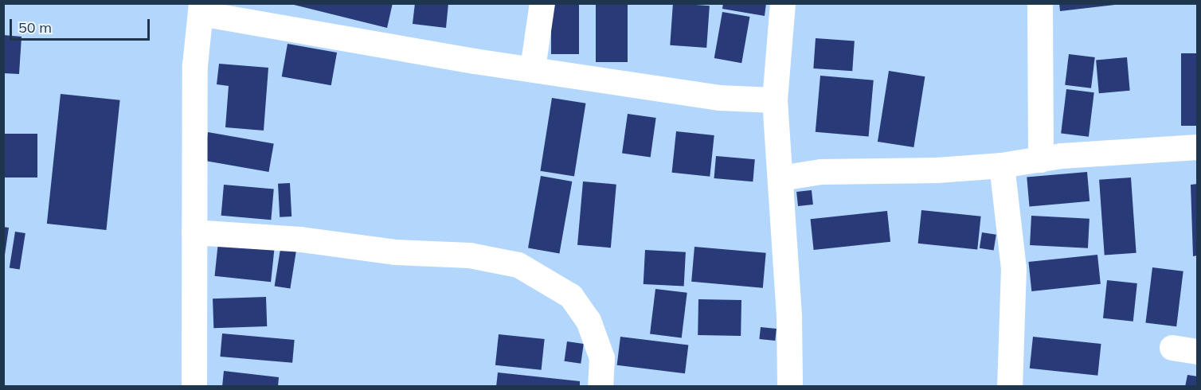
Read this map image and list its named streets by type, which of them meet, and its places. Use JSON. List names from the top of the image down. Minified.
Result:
{"scale_bar":"50 m"}
